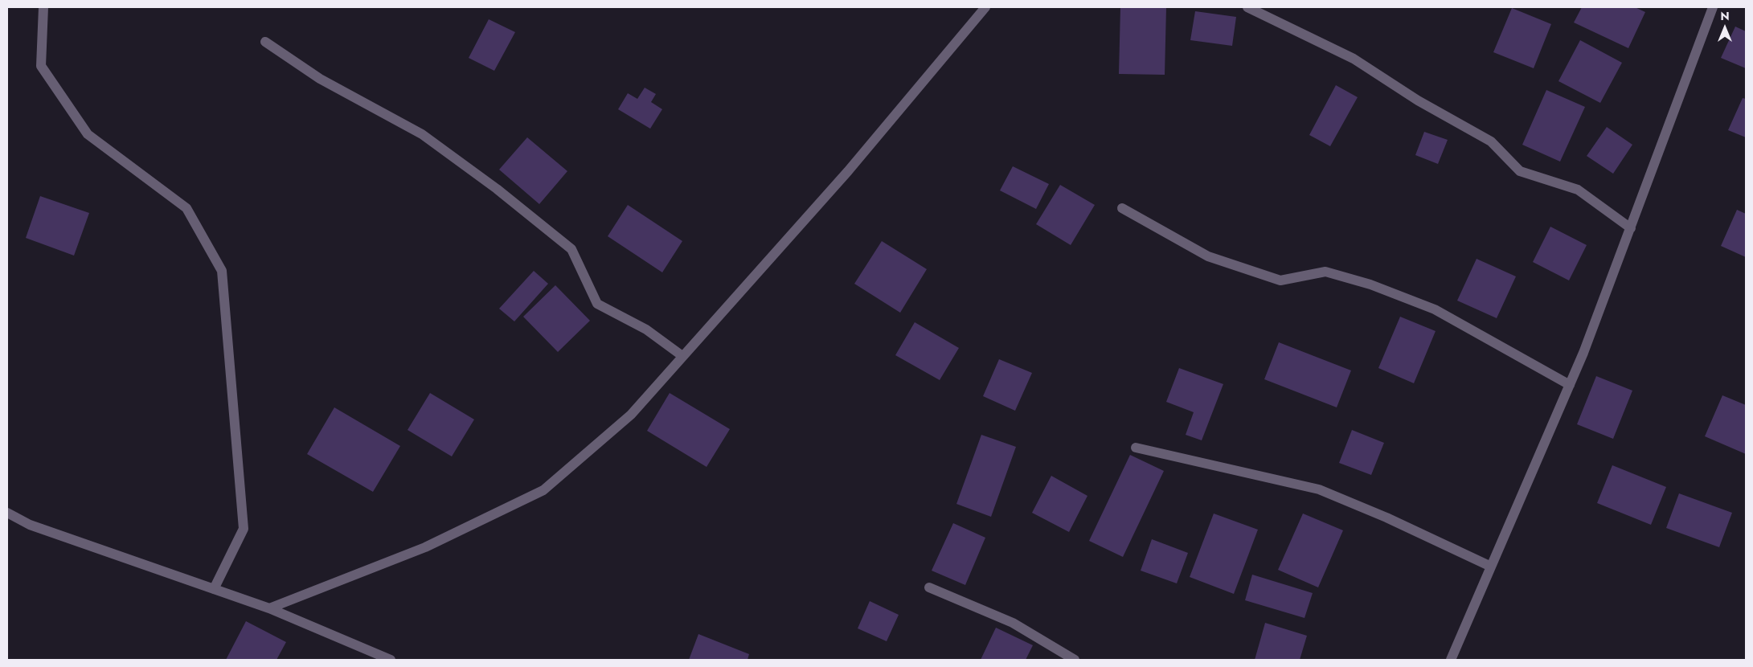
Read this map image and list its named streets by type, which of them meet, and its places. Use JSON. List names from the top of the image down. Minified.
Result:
{"north":"top"}
